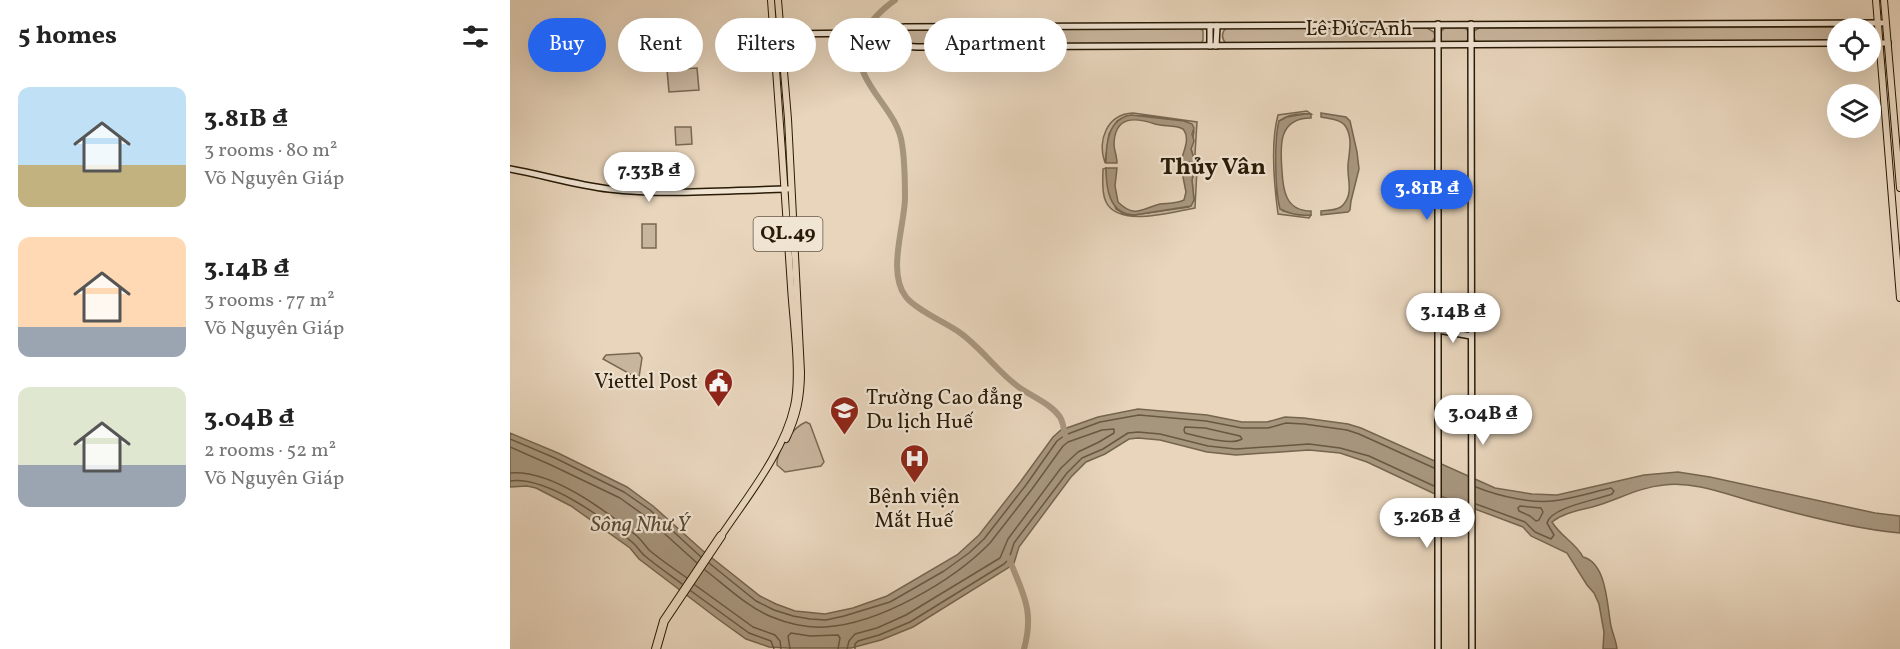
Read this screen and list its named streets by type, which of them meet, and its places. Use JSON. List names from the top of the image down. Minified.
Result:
{"streets":{"highway":["QL.49"],"street":["Lê Đức Anh"]},"districts":["Thủy Vân"],"water":["Sông Như Ý"],"places":{"public building":["Viettel Post"],"school or university":["Trường Cao đẳng Du lịch Huế"],"hospital":["Bệnh viện Mắt Huế"]},"page":{"heading":"5 homes","chip":["Buy","Rent","Filters","New","Apartment"],"list":[{"name":"3.81B ₫","note":"3 rooms · 80 m² · Võ Nguyên Giáp"},{"name":"3.14B ₫","note":"3 rooms · 77 m² · Võ Nguyên Giáp"},{"name":"3.04B ₫","note":"2 rooms · 52 m² · Võ Nguyên Giáp"}],"price":["7.33B ₫","3.81B ₫","3.14B ₫","3.04B ₫","3.26B ₫"]}}
